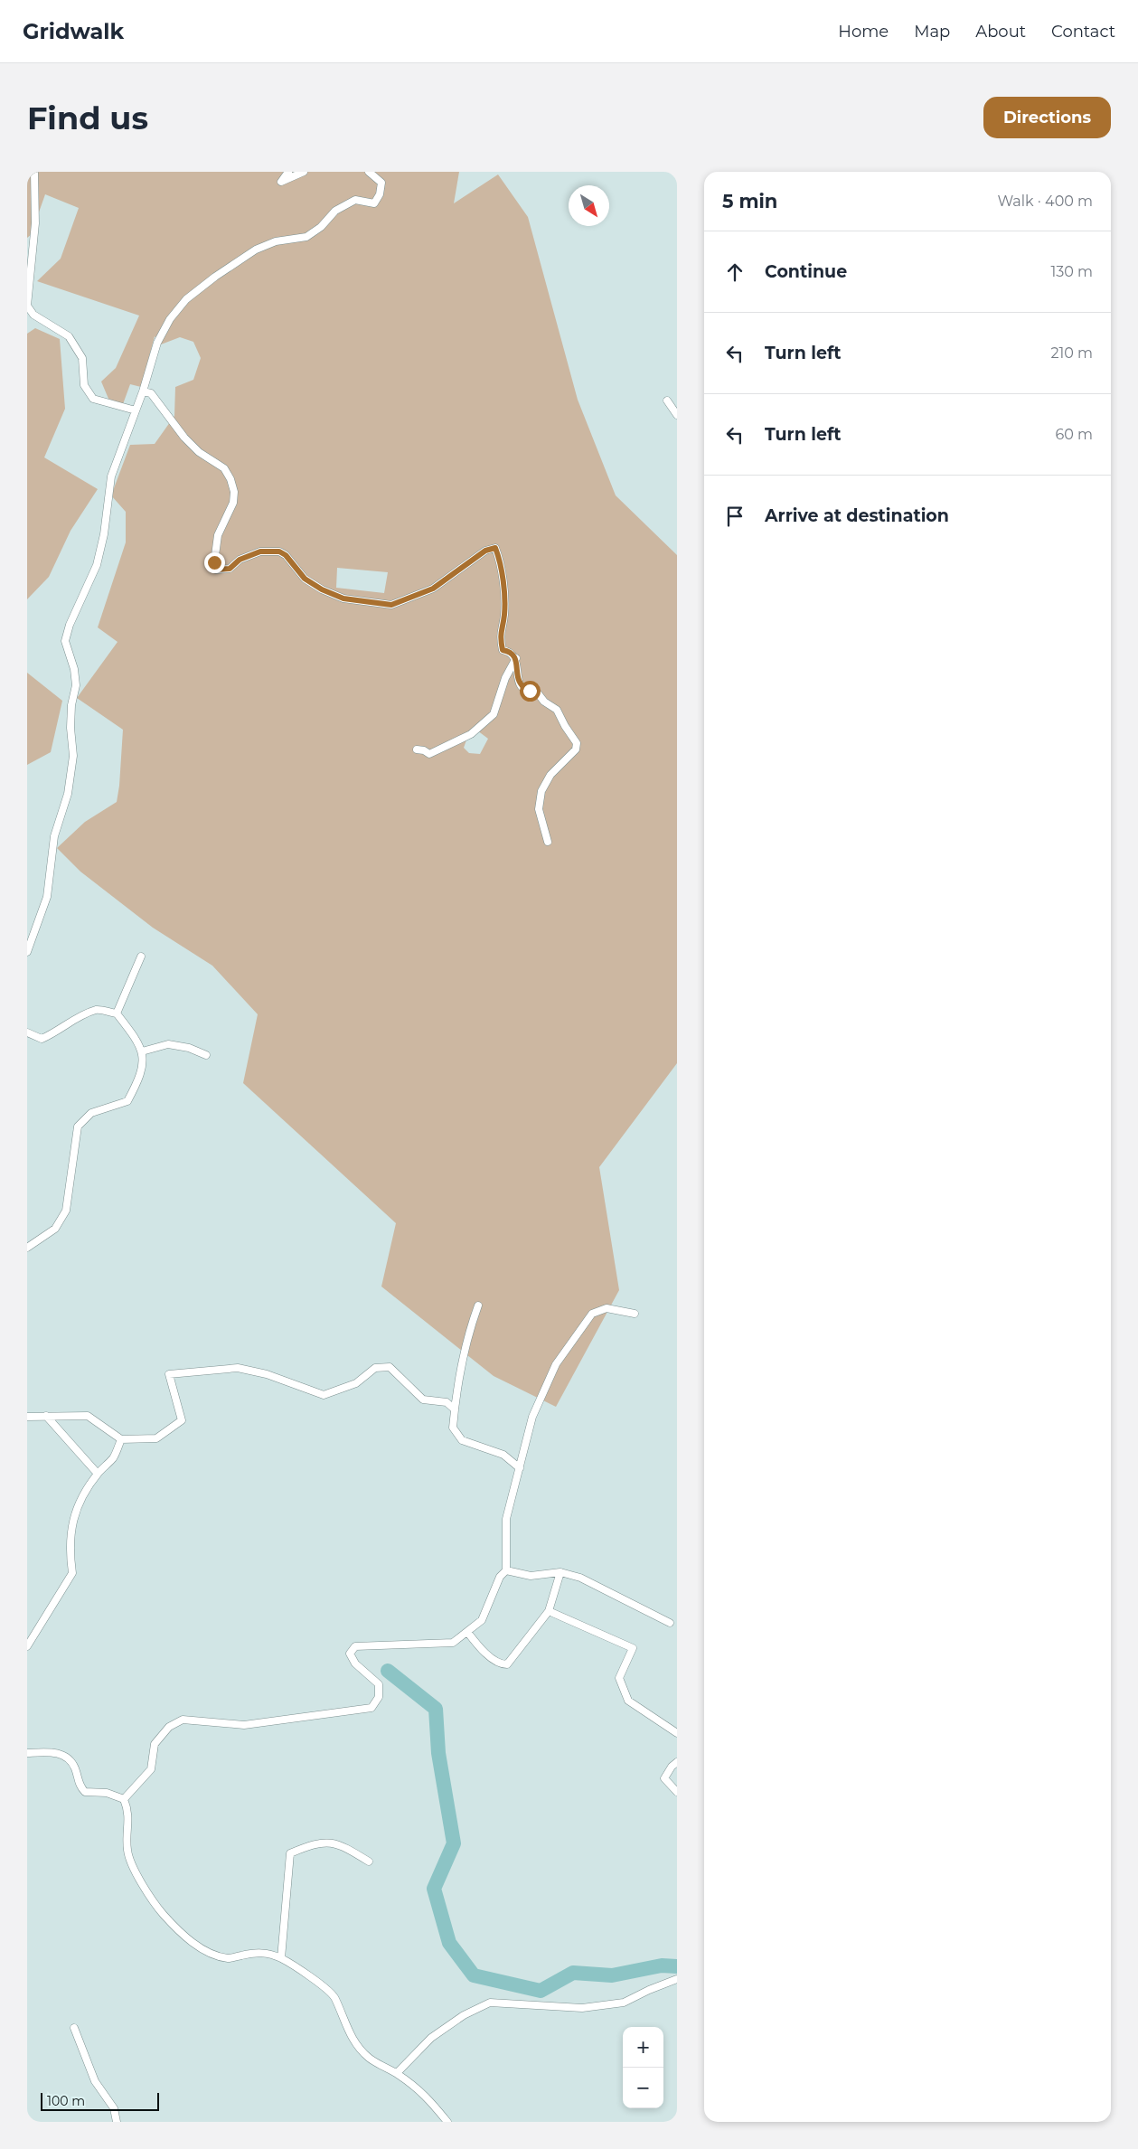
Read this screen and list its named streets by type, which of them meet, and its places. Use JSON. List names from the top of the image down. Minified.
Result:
{"scale_bar":"100 m","north":"bottom right","page":{"header":"Gridwalk","nav":["Home","Map","About","Contact"],"buttons":"Directions","title":"Find us","heading":["5 min","Walk · 400 m"],"list":[["Continue","130 m"],["Turn left","210 m"],["Turn left","60 m"],"Arrive at destination"],"map_buttons":["+","−"],"scale":"100 m"}}
